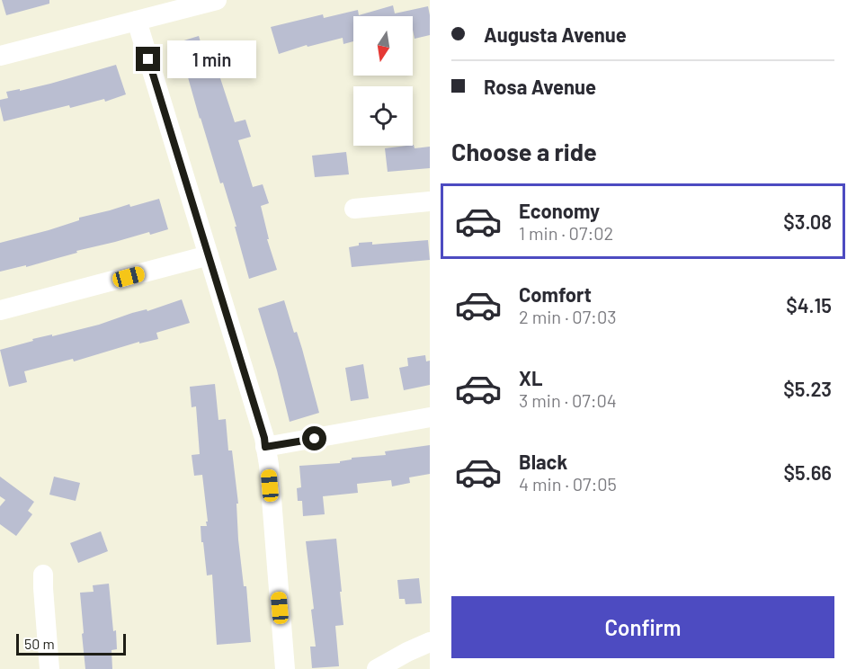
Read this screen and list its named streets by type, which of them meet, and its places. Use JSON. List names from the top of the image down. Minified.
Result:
{"scale_bar":"50 m","north":"bottom","page":{"banner":["Augusta Avenue","Rosa Avenue"],"bubble":"1 min","heading":"Choose a ride","list":[{"name":"Economy","note":"1 min · 07:02","value":"$3.08"},{"name":"Comfort","note":"2 min · 07:03","value":"$4.15"},{"name":"XL","note":"3 min · 07:04","value":"$5.23"},{"name":"Black","note":"4 min · 07:05","value":"$5.66"}],"buttons":"Confirm","scale":"50 m"}}
